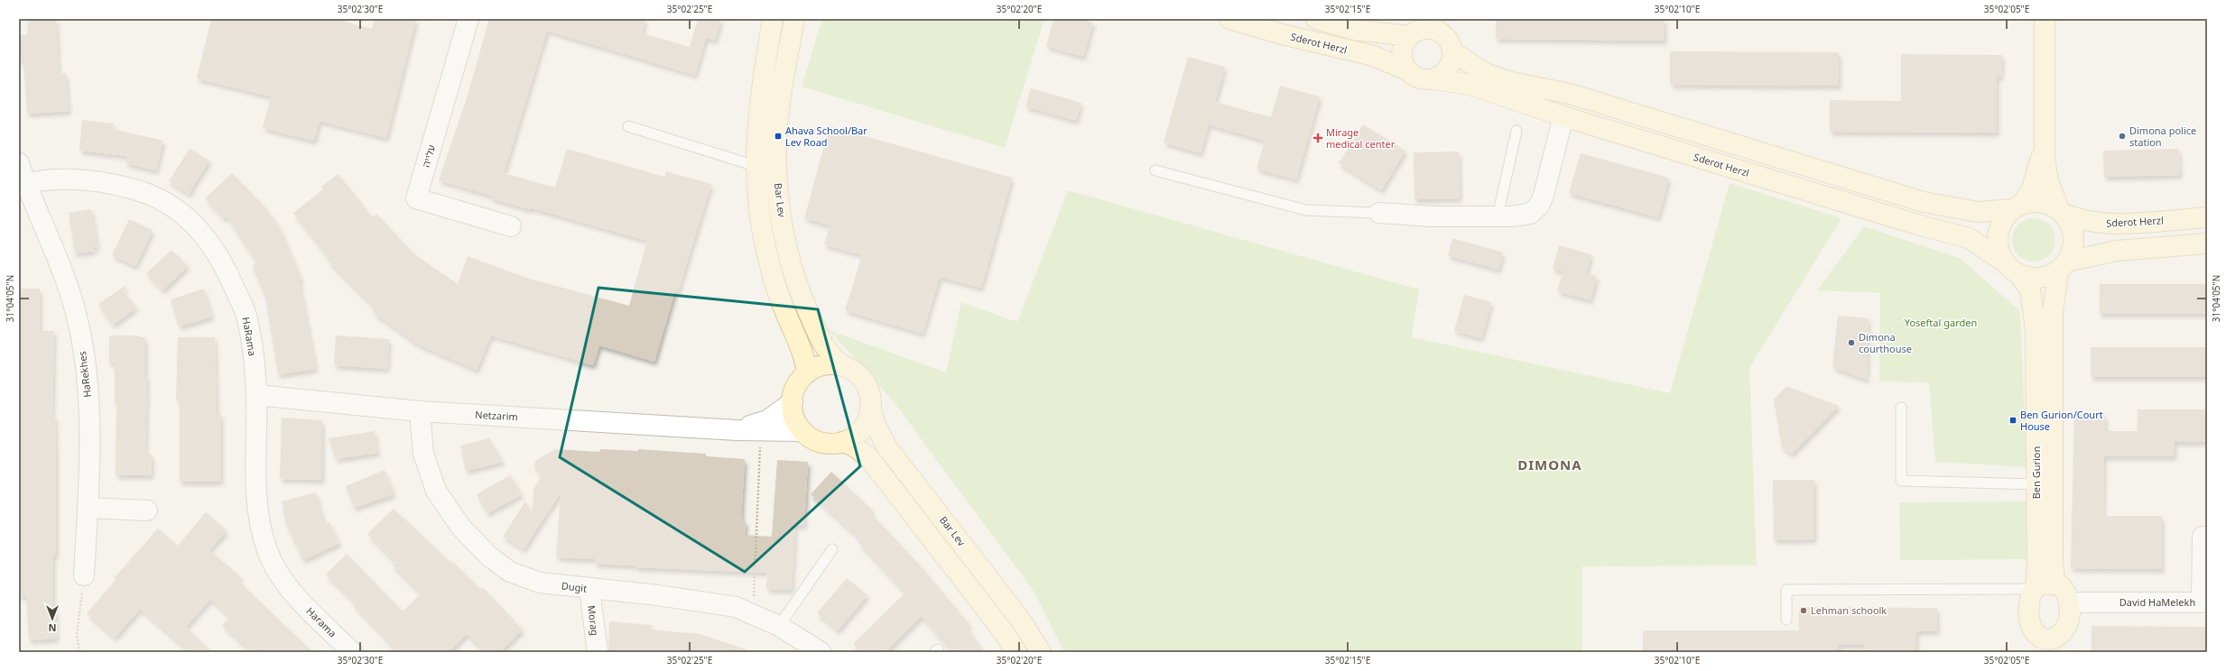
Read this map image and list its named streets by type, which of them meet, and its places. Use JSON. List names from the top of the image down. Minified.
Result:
{"streets":{"street":["Sderot Herzl","עלייה","Bar Lev","HaRama","HaRekhes","Netzarim","Ben Gurion","Dugit","David HaMelekh","Morag"]},"crossings":[["Sderot Herzl","Ben Gurion"],["Bar Lev","Netzarim"],["HaRama","HaRekhes"],["HaRama","Netzarim"],["Netzarim","Dugit"],["Ben Gurion","David HaMelekh"],["Dugit","Morag"]],"districts":["DIMONA"],"parks":["Yoseftal garden"],"places":{"transit":["Ahava School/Bar Lev Road","Ben Gurion/Court House"],"other":["Dimona police station","Dimona courthouse","Lehman schoolk"],"health":["Mirage medical center"]},"north":"bottom","coordinates":["35°02'30\"E","35°02'25\"E","35°02'20\"E","35°02'15\"E","35°02'10\"E","35°02'05\"E","31°04'05\"N"]}
